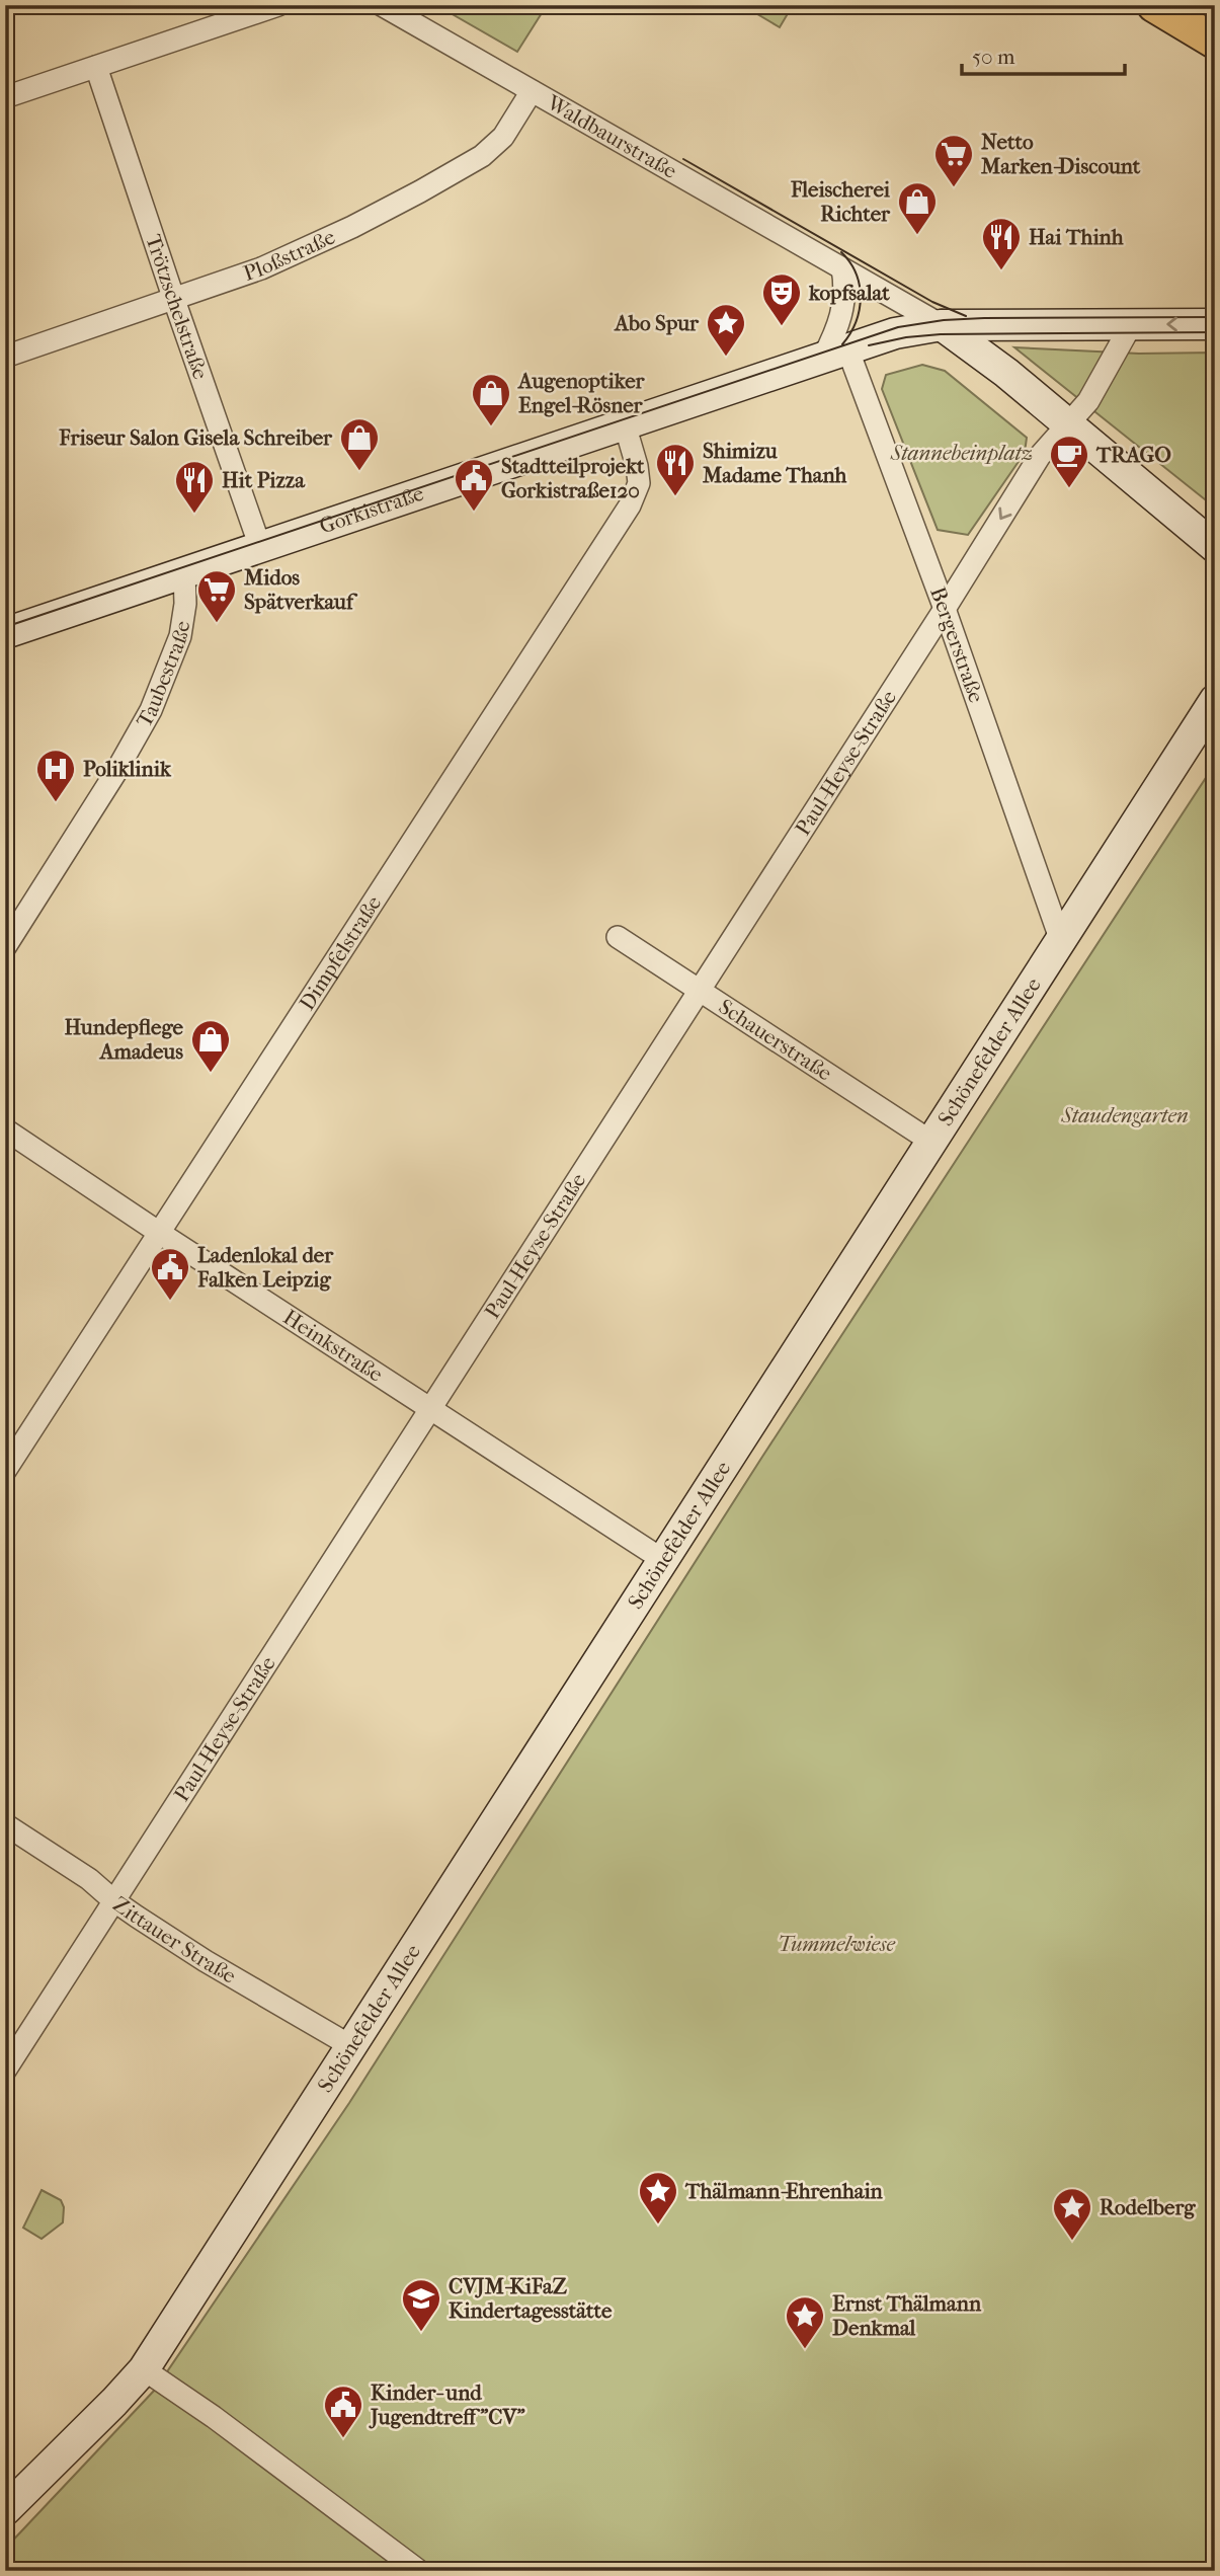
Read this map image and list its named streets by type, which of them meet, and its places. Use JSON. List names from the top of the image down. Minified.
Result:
{"streets":{"main road":["Gorkistraße","Schönefelder Allee"],"street":["Waldbaurstraße","Ploßstraße","Trötzschelstraße","Bergerstraße","Taubestraße","Paul-Heyse-Straße","Dimpfelstraße","Schauerstraße","Heinkstraße","Zittauer Straße"]},"crossings":[["Waldbaurstraße","Ploßstraße"],["Waldbaurstraße","Gorkistraße"],["Ploßstraße","Trötzschelstraße"],["Trötzschelstraße","Gorkistraße"],["Gorkistraße","Bergerstraße"],["Gorkistraße","Taubestraße"],["Gorkistraße","Dimpfelstraße"],["Bergerstraße","Paul-Heyse-Straße"],["Bergerstraße","Schönefelder Allee"],["Paul-Heyse-Straße","Schauerstraße"],["Paul-Heyse-Straße","Heinkstraße"],["Paul-Heyse-Straße","Zittauer Straße"],["Dimpfelstraße","Heinkstraße"],["Schauerstraße","Schönefelder Allee"],["Schönefelder Allee","Heinkstraße"],["Schönefelder Allee","Zittauer Straße"]],"parks":["Stannebeinplatz","Staudengarten","Tummelwiese"],"places":{"supermarket":["Netto Marken-Discount","Midos Spätverkauf"],"shop":["Fleischerei Richter","Augenoptiker Engel-Rösner","Friseur Salon Gisela Schreiber","Hundepflege Amadeus"],"restaurant":["Hai Thinh","Shimizu Madame Thanh","Hit Pizza"],"theatre":["kopfsalat"],"place":["Abo Spur","Thälmann-Ehrenhain","Rodelberg","Ernst Thälmann Denkmal"],"cafe":["TRAGO"],"public building":["Stadtteilprojekt Gorkistraße120","Ladenlokal der Falken Leipzig","Kinder- und Jugendtreff \"CV\""],"hospital":["Poliklinik"],"school or university":["CVJM-KiFaZ Kindertagesstätte"]},"scale_bar":"50 m"}
